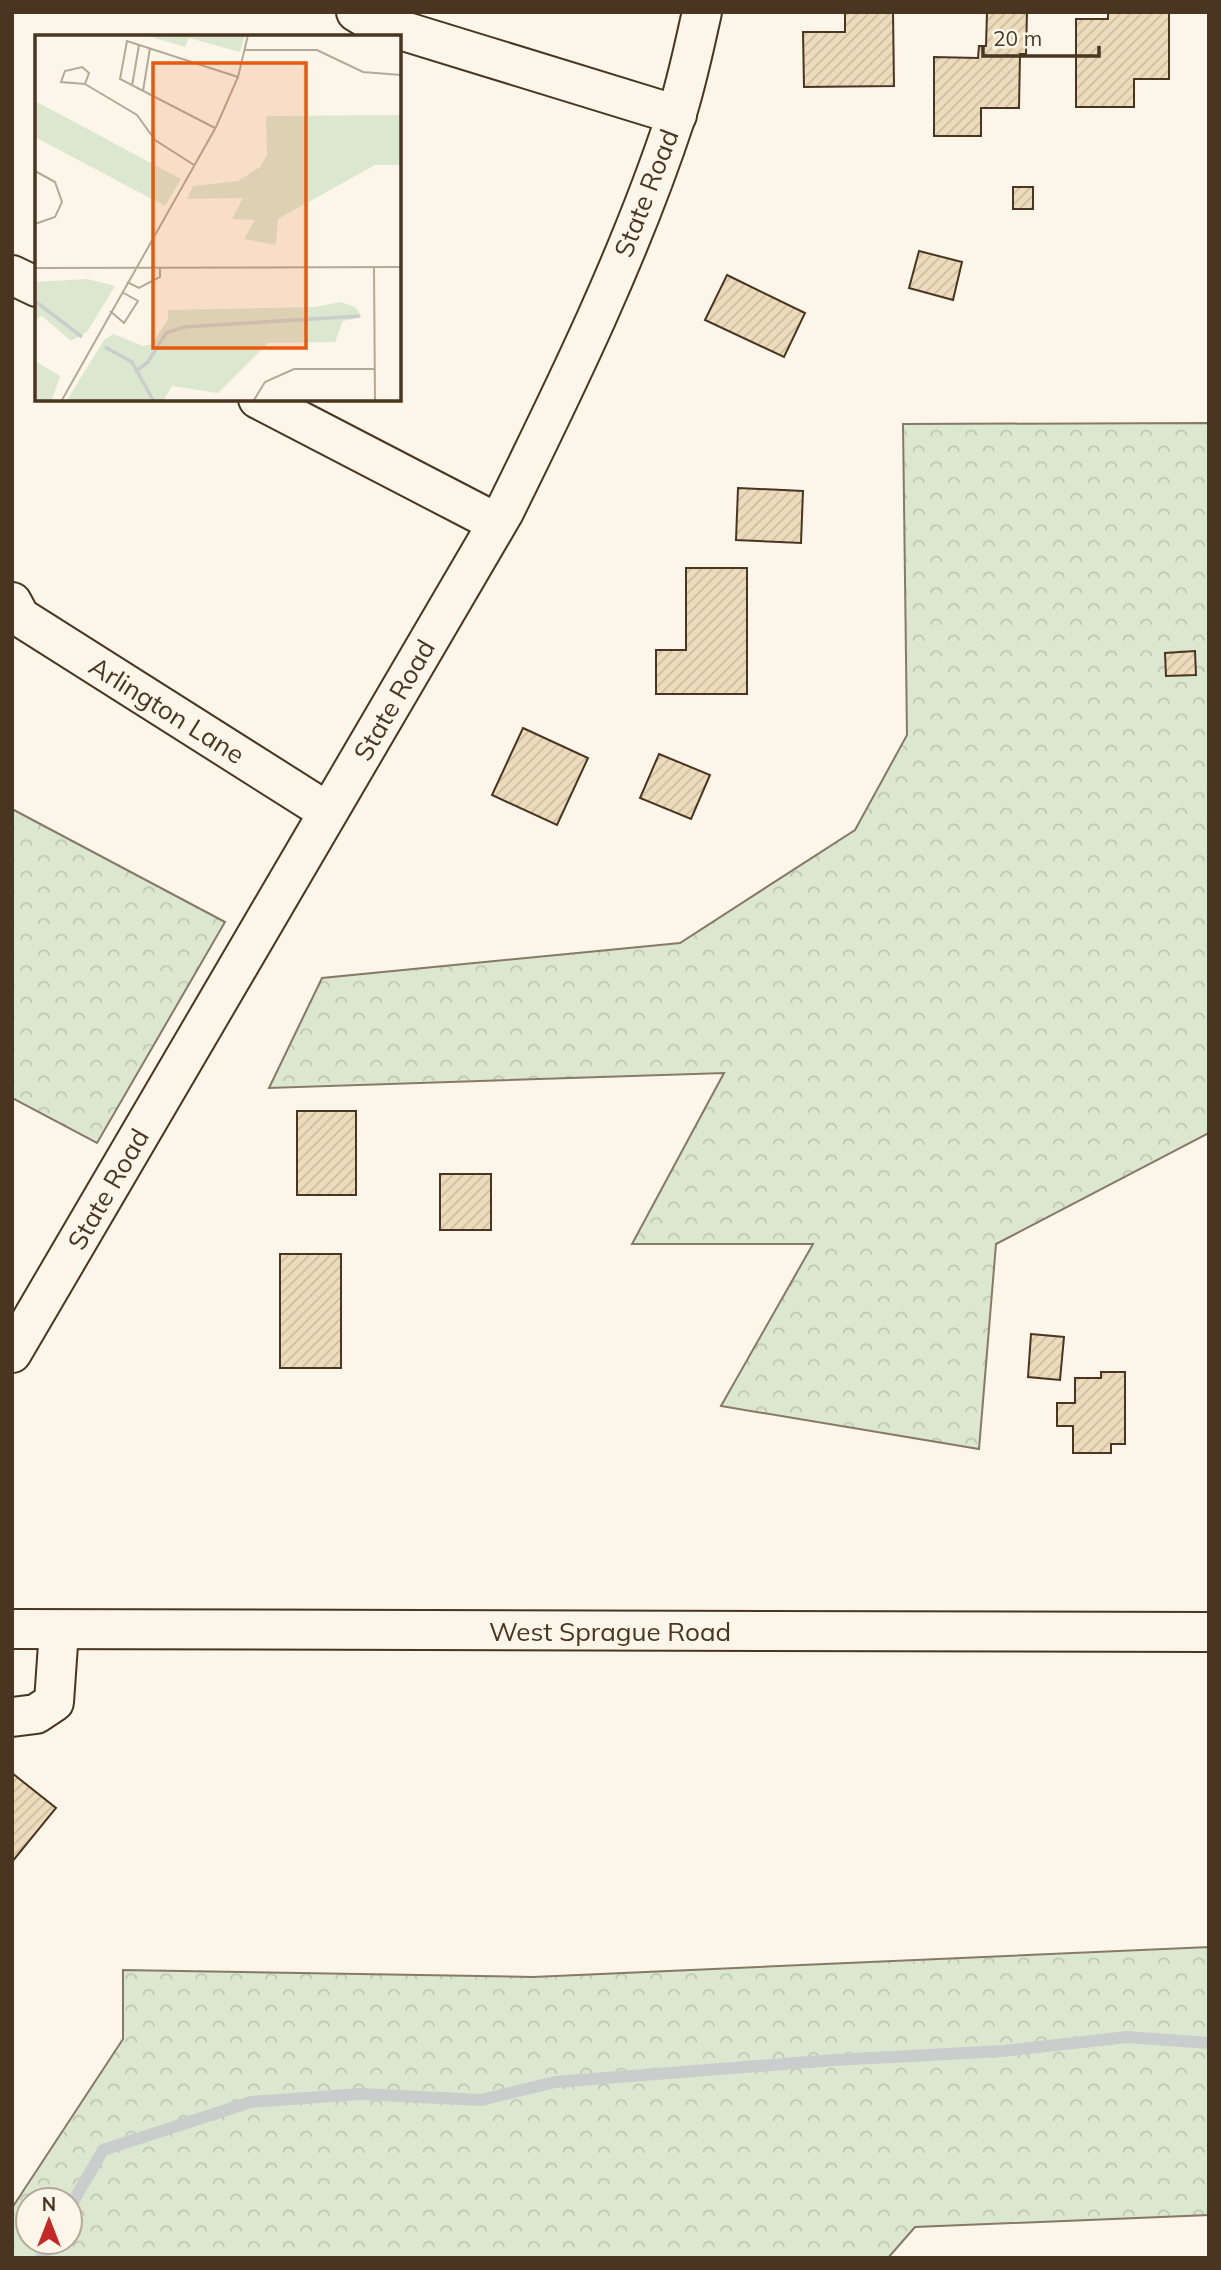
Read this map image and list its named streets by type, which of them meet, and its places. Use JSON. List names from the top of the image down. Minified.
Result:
{"streets":{"street":["State Road","Arlington Lane","West Sprague Road"]},"crossings":[["State Road","Arlington Lane"]],"scale_bar":"20 m","north":"top"}
